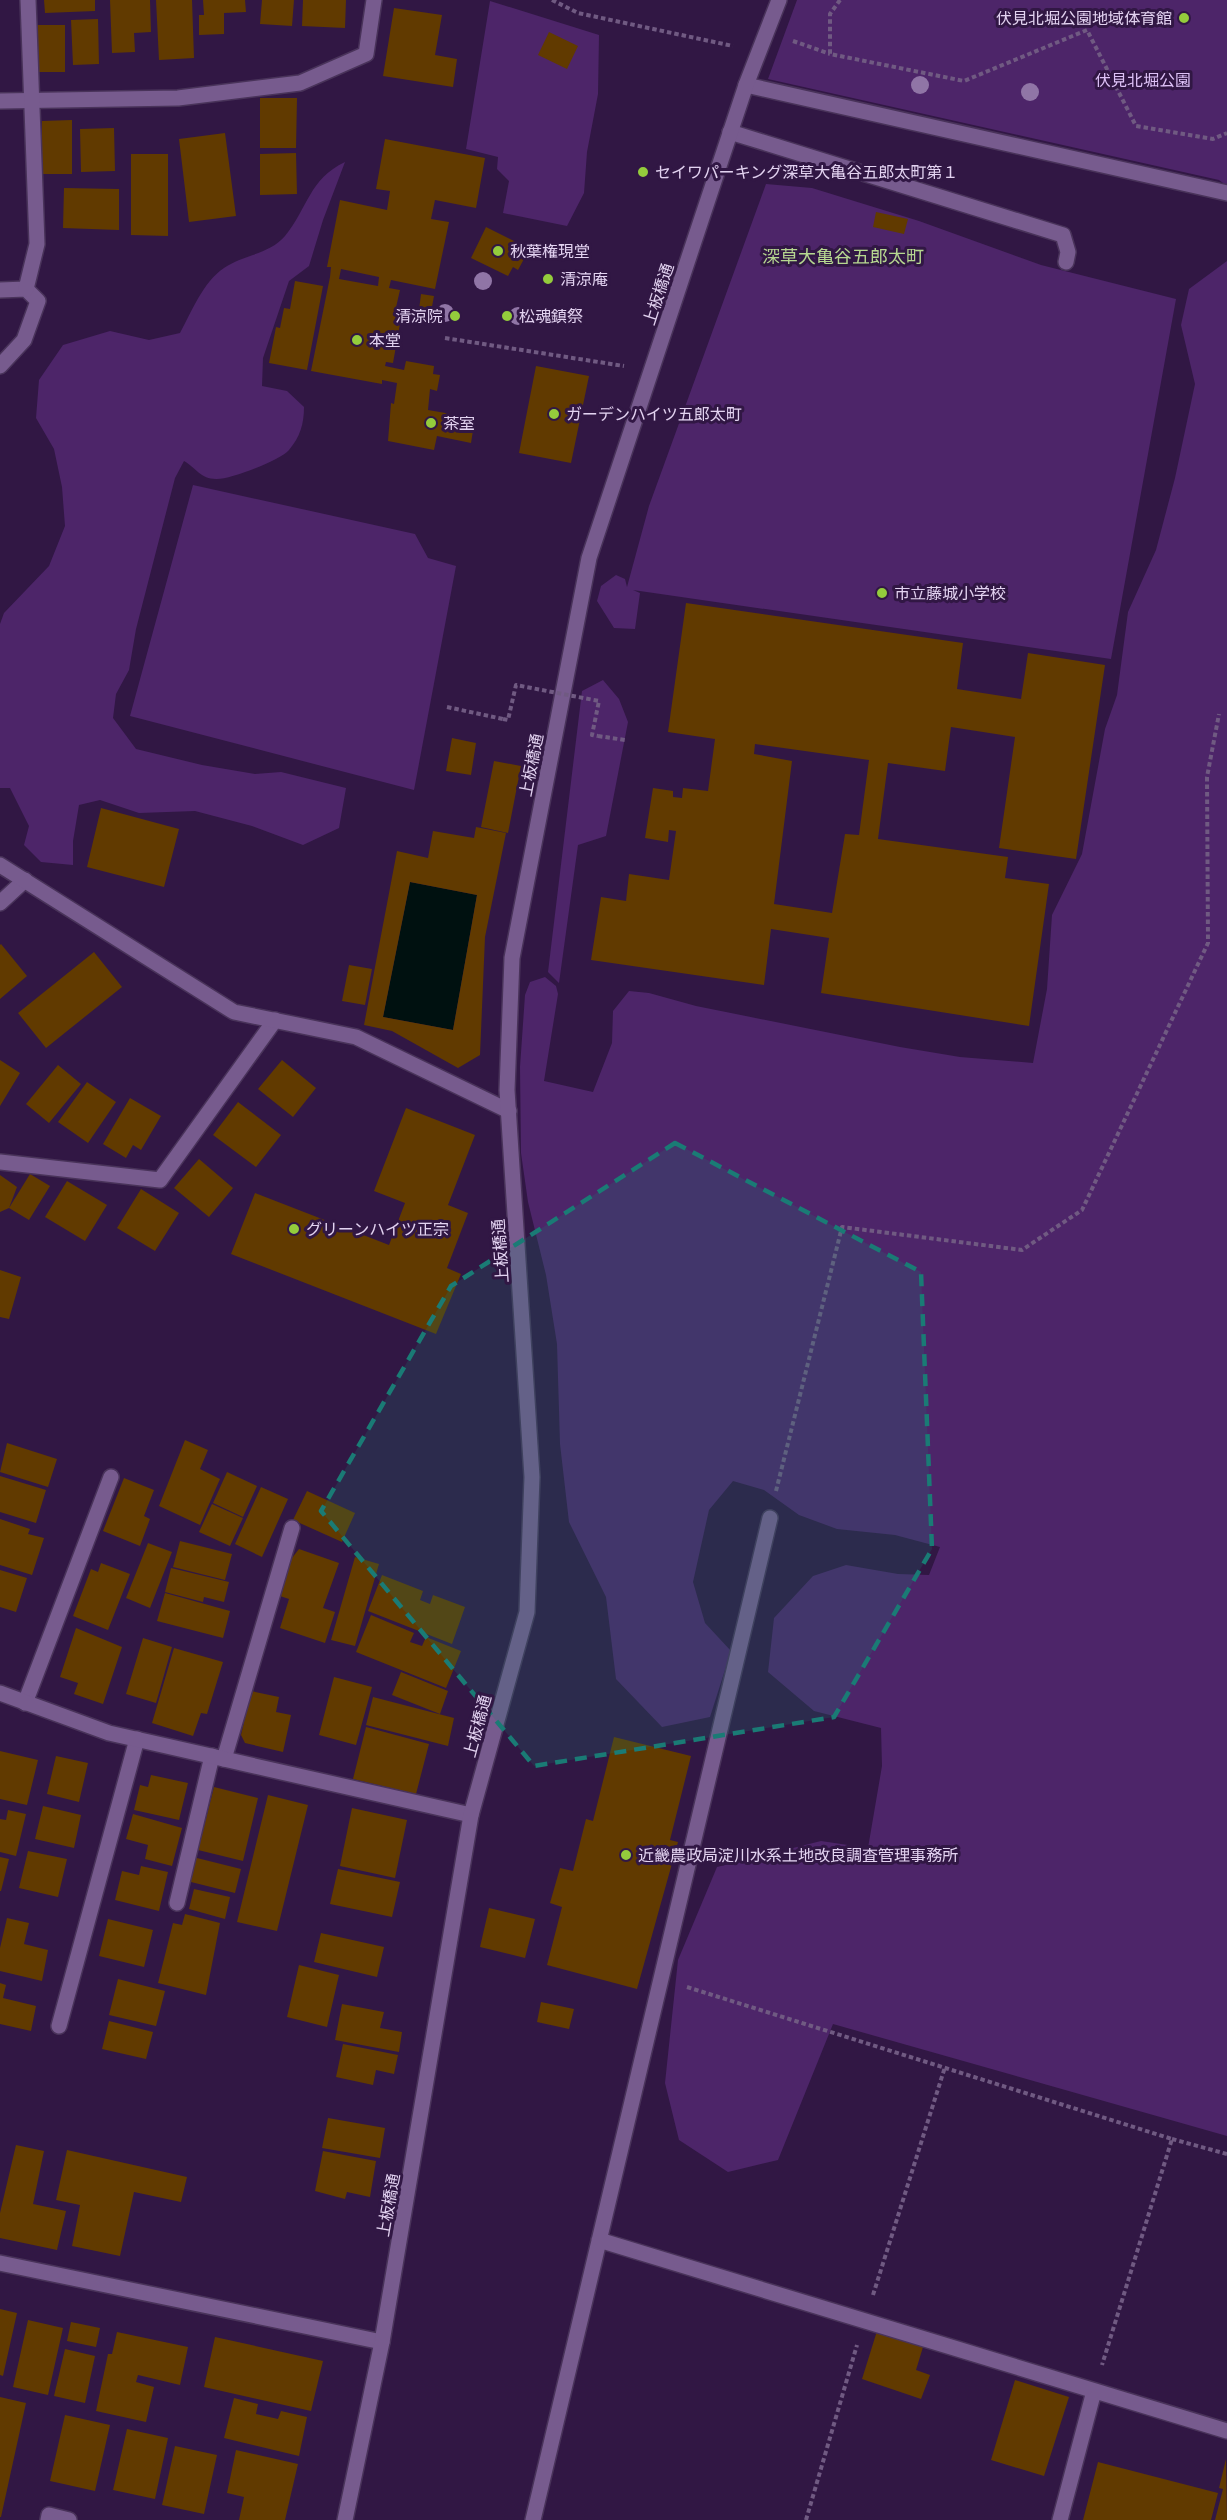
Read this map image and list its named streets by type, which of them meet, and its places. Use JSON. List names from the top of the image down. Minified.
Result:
{"streets":{"street":["上板橋通"]},"districts":["深草大亀谷五郎太町"],"parks":["伏見北堀公園"],"places":["伏見北堀公園地域体育館","セイワパーキング深草大亀谷五郎太町第１","秋葉権現堂","清涼庵","清涼院","松魂鎮祭","本堂","ガーデンハイツ五郎太町","茶室","市立藤城小学校","グリーンハイツ正宗","近畿農政局淀川水系土地改良調査管理事務所"]}
